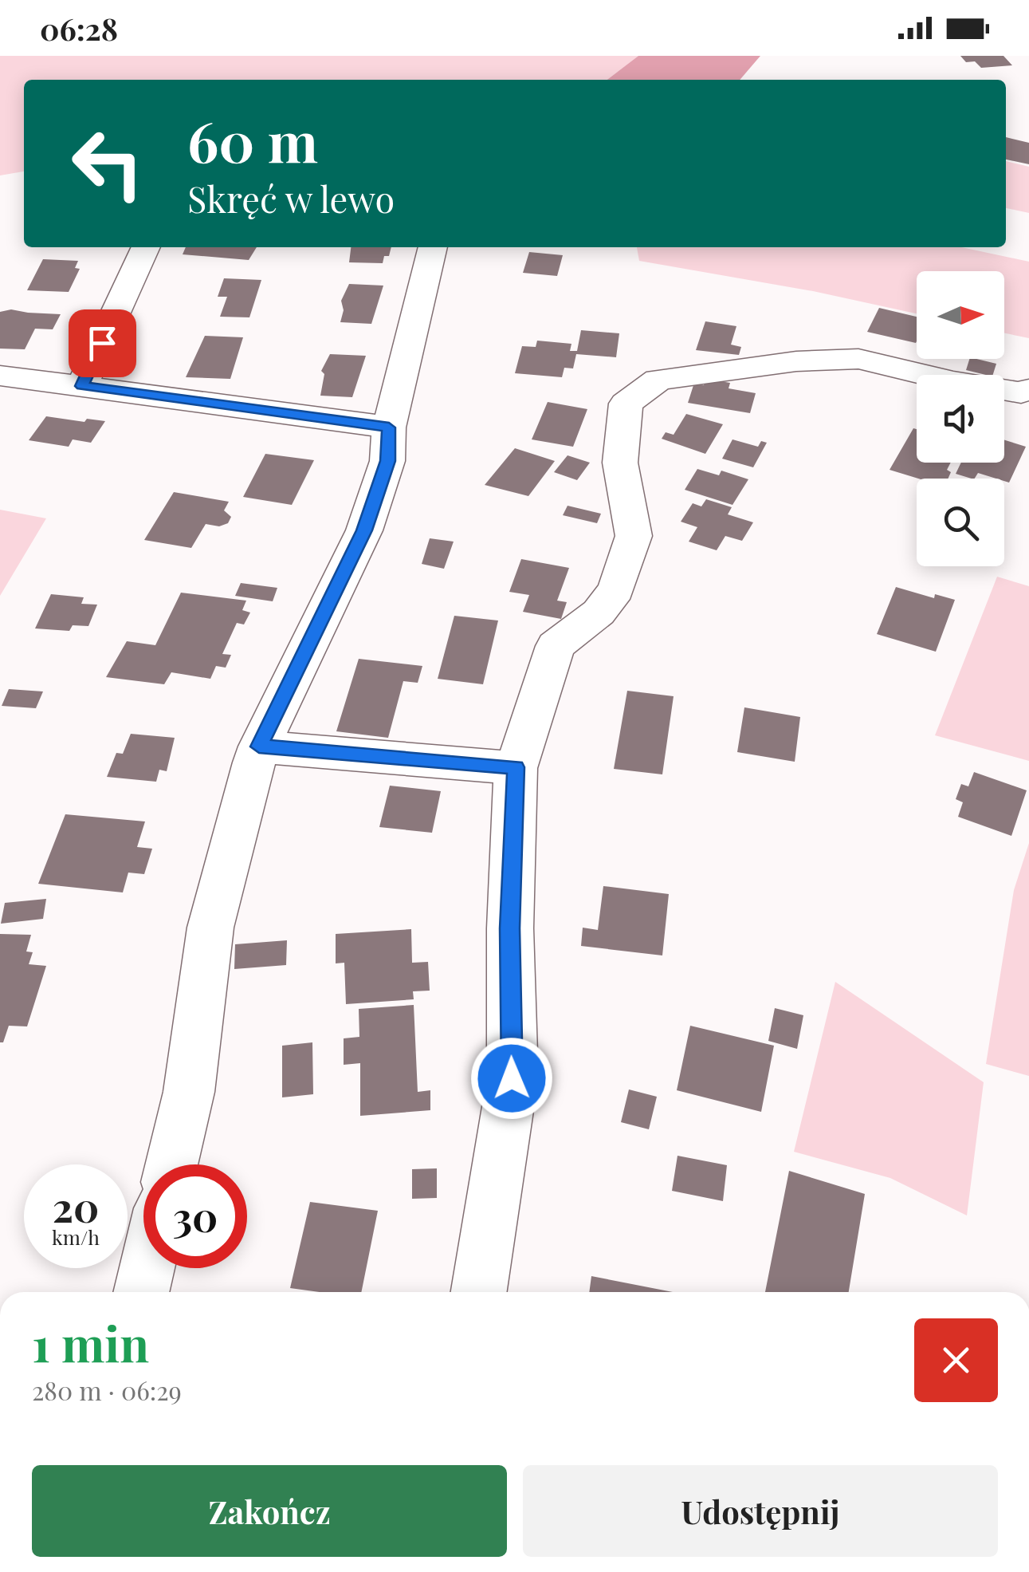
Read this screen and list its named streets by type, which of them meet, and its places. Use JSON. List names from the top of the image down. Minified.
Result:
{"north":"right","page":{"status":"06:28","turn":["60 m","Skręć w lewo"],"speed":"20 km/h","limit":"30","heading":["1 min","280 m · 06:29"],"buttons":["Zakończ","Udostępnij"]}}
